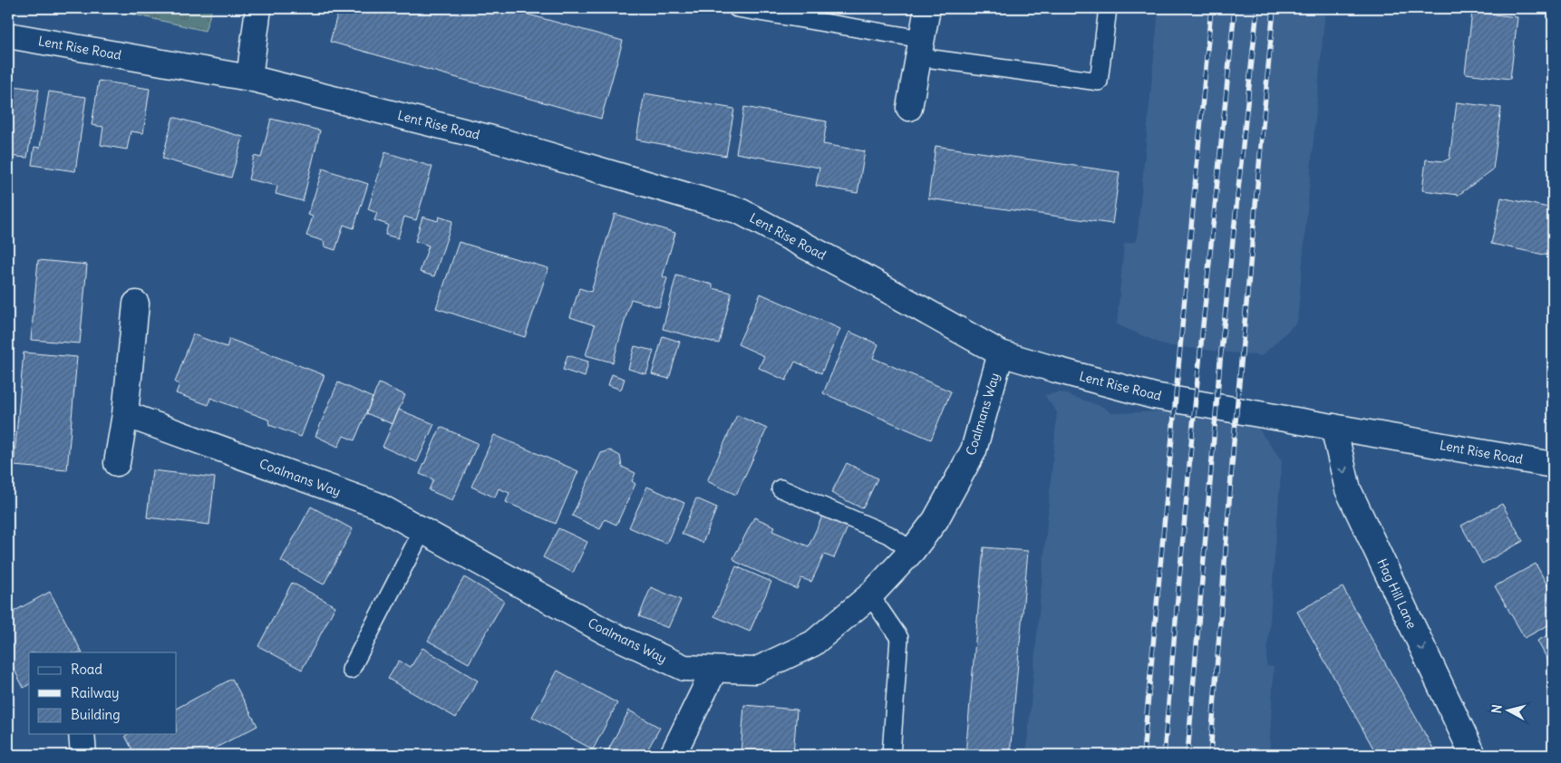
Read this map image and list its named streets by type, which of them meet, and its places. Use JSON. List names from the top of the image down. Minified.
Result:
{"streets":{"street":["Lent Rise Road","Coalmans Way","Hag Hill Lane"]},"crossings":[["Lent Rise Road","Coalmans Way"],["Lent Rise Road","Hag Hill Lane"]],"one_way":["Hag Hill Lane"],"legend":["Road","Railway","Building"],"north":"left"}
